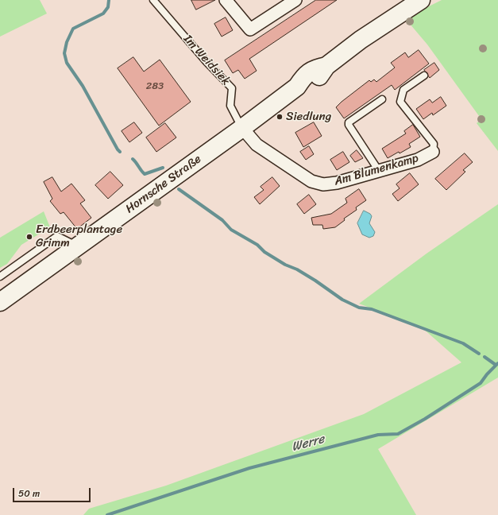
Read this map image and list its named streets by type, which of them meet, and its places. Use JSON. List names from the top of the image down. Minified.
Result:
{"streets":{"main road":["Hornsche Straße"],"street":["Am Blumenkamp"],"lane":["Im Weidsiek"]},"crossings":[["Im Weidsiek","Am Blumenkamp"],["Im Weidsiek","Hornsche Straße"],["Am Blumenkamp","Hornsche Straße"]],"water":["Werre"],"places":["Siedlung","Erdbeerplantage Grimm"],"house_numbers":["283"],"scale_bar":"50 m"}
